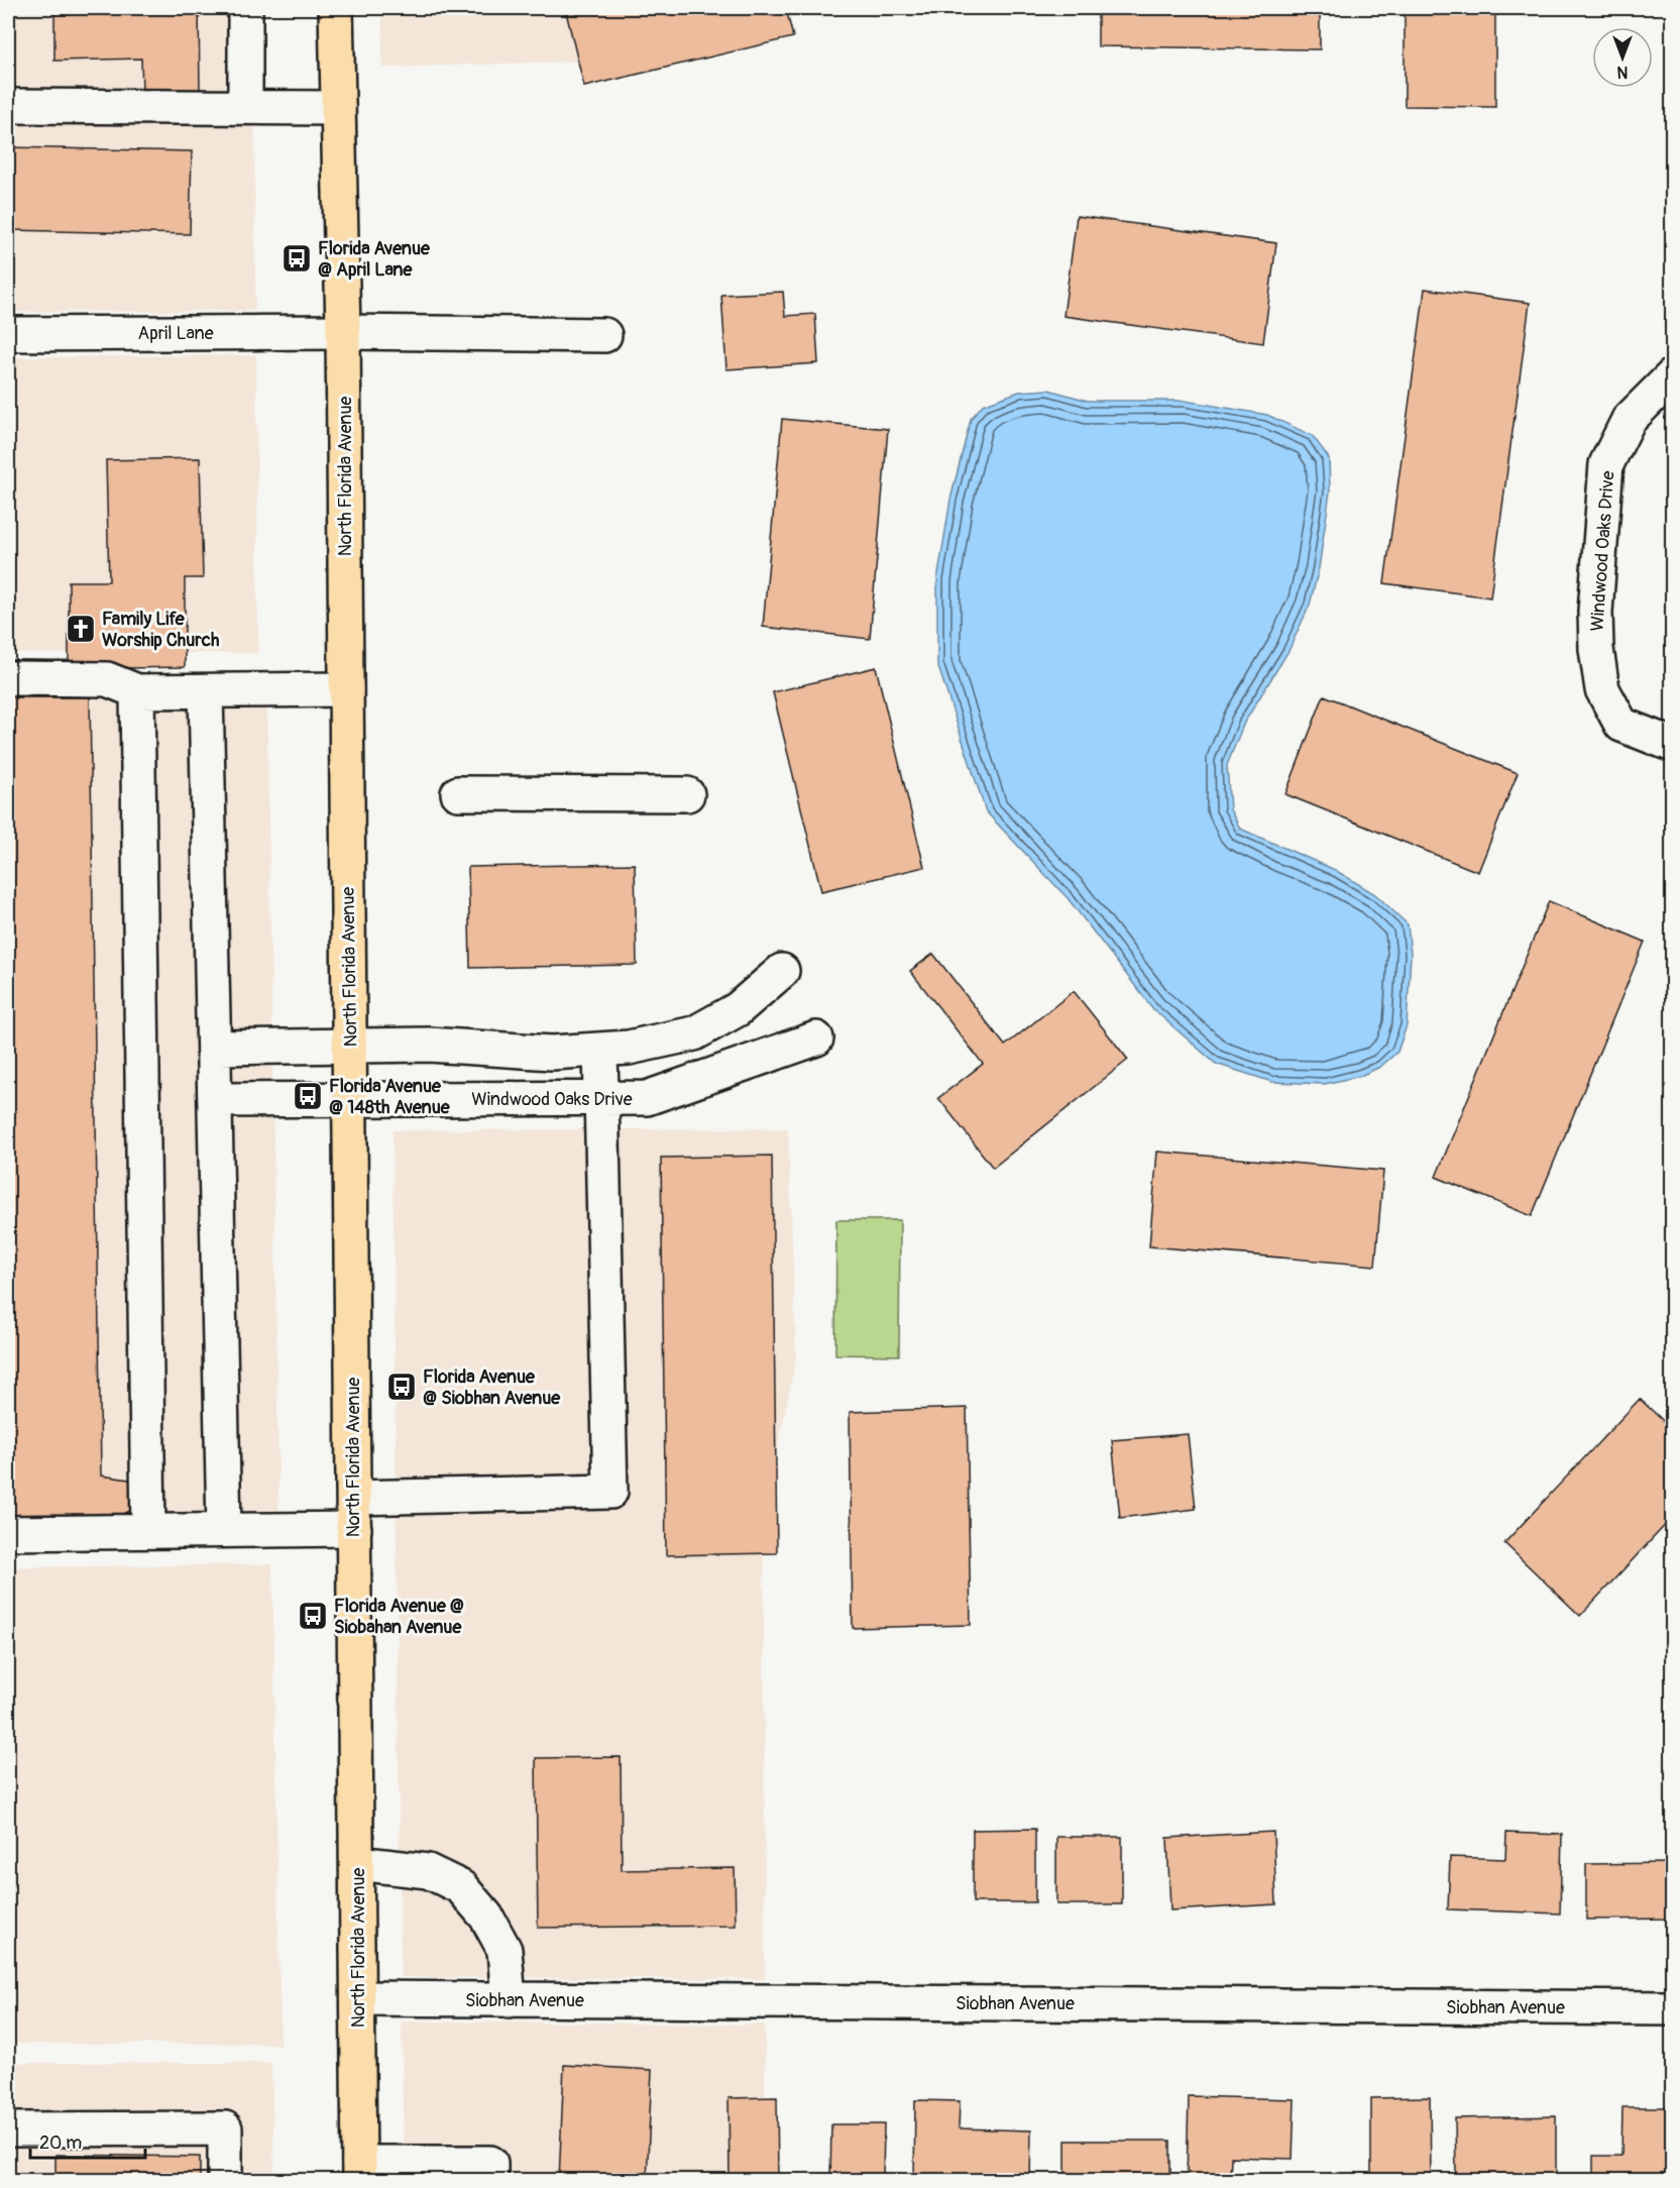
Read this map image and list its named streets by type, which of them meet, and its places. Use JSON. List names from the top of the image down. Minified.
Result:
{"streets":{"main road":["North Florida Avenue"],"street":["April Lane","Windwood Oaks Drive","Siobhan Avenue"]},"crossings":[["April Lane","North Florida Avenue"],["North Florida Avenue","Windwood Oaks Drive"],["North Florida Avenue","Siobhan Avenue"]],"places":{"bus stop":["Florida Avenue @ April Lane","Florida Avenue @ 148th Avenue","Florida Avenue @ Siobhan Avenue","Florida Avenue @ Siobahan Avenue"],"church":["Family Life Worship Church"]},"scale_bar":"20 m","north":"bottom"}
